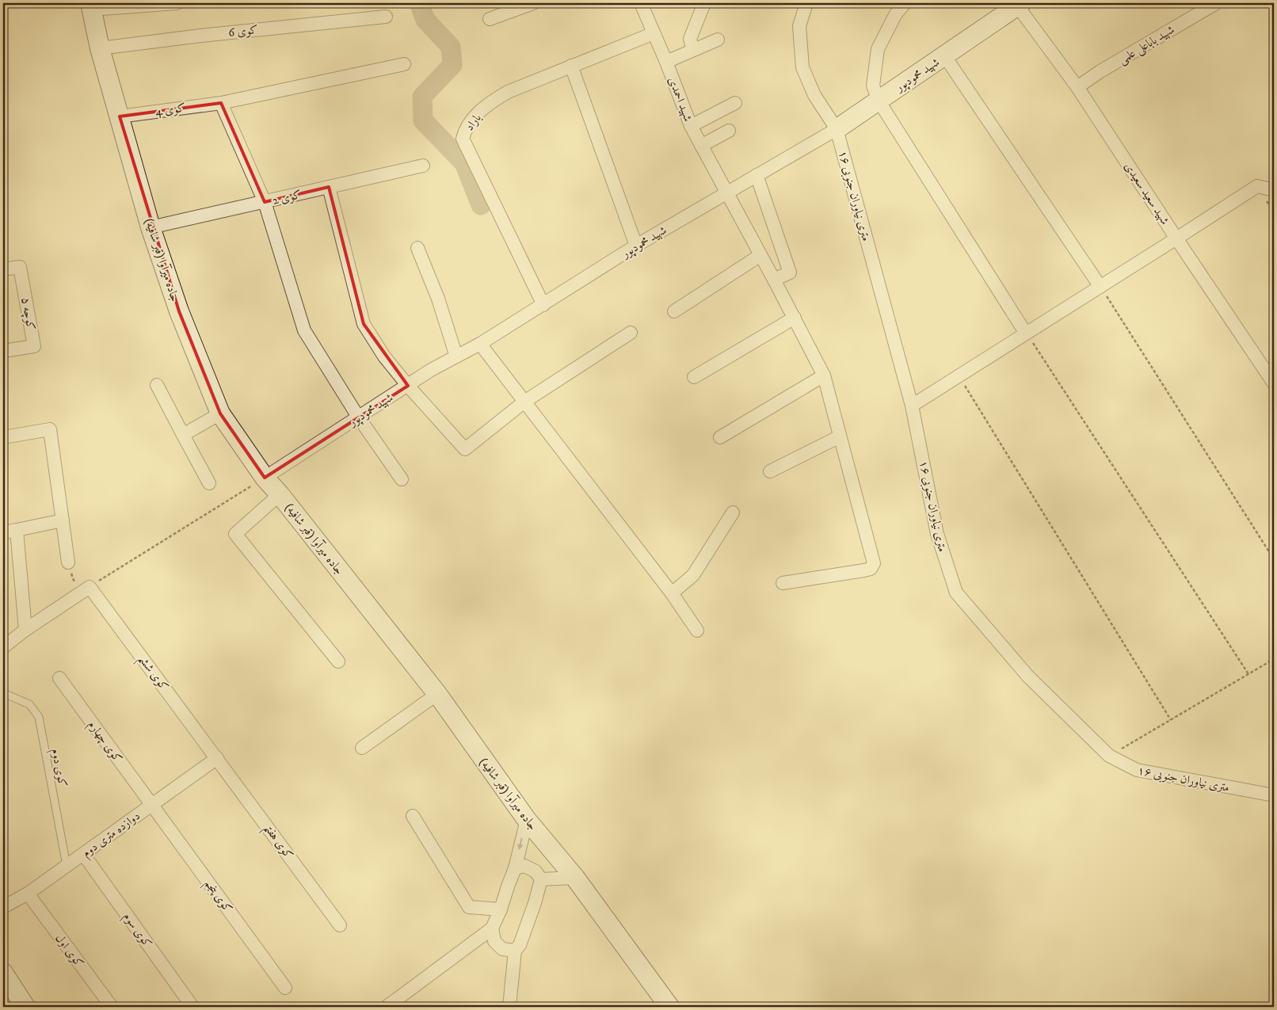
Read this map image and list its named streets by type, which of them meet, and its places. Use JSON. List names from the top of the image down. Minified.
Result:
{"streets":{"street":["کوی 6","شهید باباعلی علمی","شهید محمودپور","شهید احمدی","کوی 4","باراد","شهید سعید سعیدی","۱۶ متری نیاوران جنوبی","کوی 2","جاده میرآوا (قبر شافیه)","کوچه ۵","کوی ششم","کوی چهارم","دوازده متری دوم","کوی هفتم","کوی پنجم","کوی سوم","کوی اول"],"lane":["کوی دوم"]},"crossings":[["کوی 6","جاده میرآوا (قبر شافیه)"],["شهید باباعلی علمی","شهید سعید سعیدی"],["شهید محمودپور","شهید احمدی"],["شهید محمودپور","باراد"],["شهید محمودپور","شهید سعید سعیدی"],["شهید محمودپور","۱۶ متری نیاوران جنوبی"],["شهید محمودپور","جاده میرآوا (قبر شافیه)"],["شهید احمدی","باراد"],["کوی 4","جاده میرآوا (قبر شافیه)"],["کوی 2","جاده میرآوا (قبر شافیه)"],["کوی ششم","دوازده متری دوم"],["کوی ششم","کوی هفتم"],["کوی چهارم","دوازده متری دوم"],["کوی چهارم","کوی پنجم"],["کوی دوم","دوازده متری دوم"],["دوازده متری دوم","کوی هفتم"],["دوازده متری دوم","کوی پنجم"],["دوازده متری دوم","کوی سوم"],["دوازده متری دوم","کوی اول"]]}
